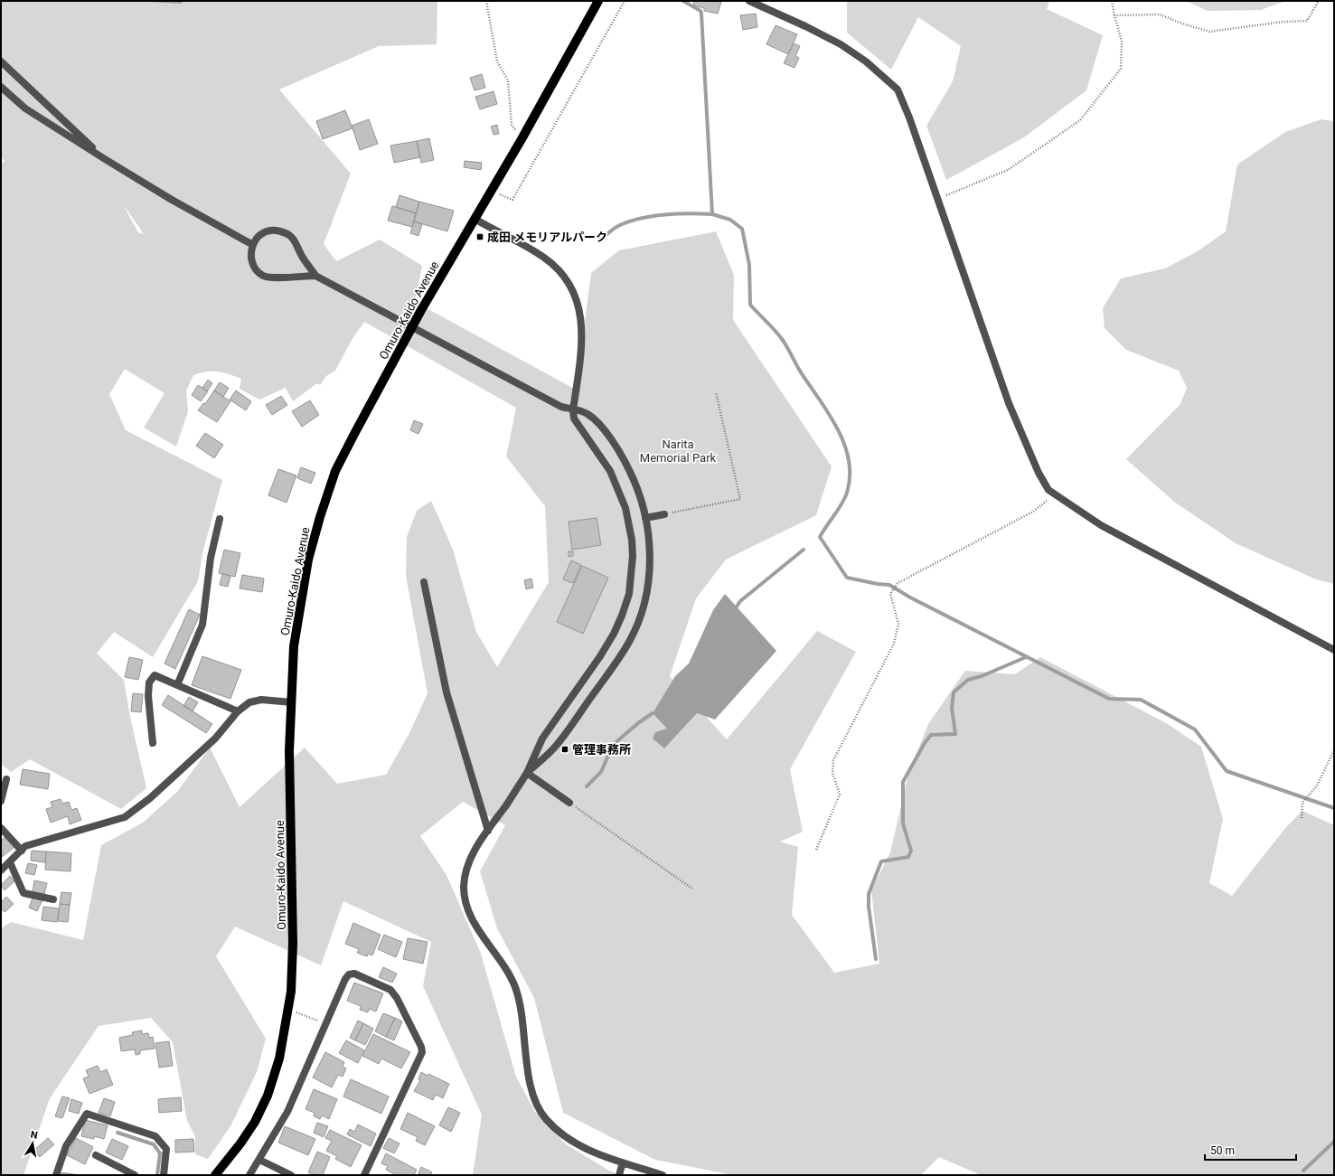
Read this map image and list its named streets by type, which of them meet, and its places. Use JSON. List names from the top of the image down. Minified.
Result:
{"streets":{"main road":["Omuro-Kaido Avenue"]},"parks":["Narita Memorial Park"],"places":{"transit":["成田 メモリアルパーク","管理事務所"]},"scale_bar":"50 m","north":"top"}
